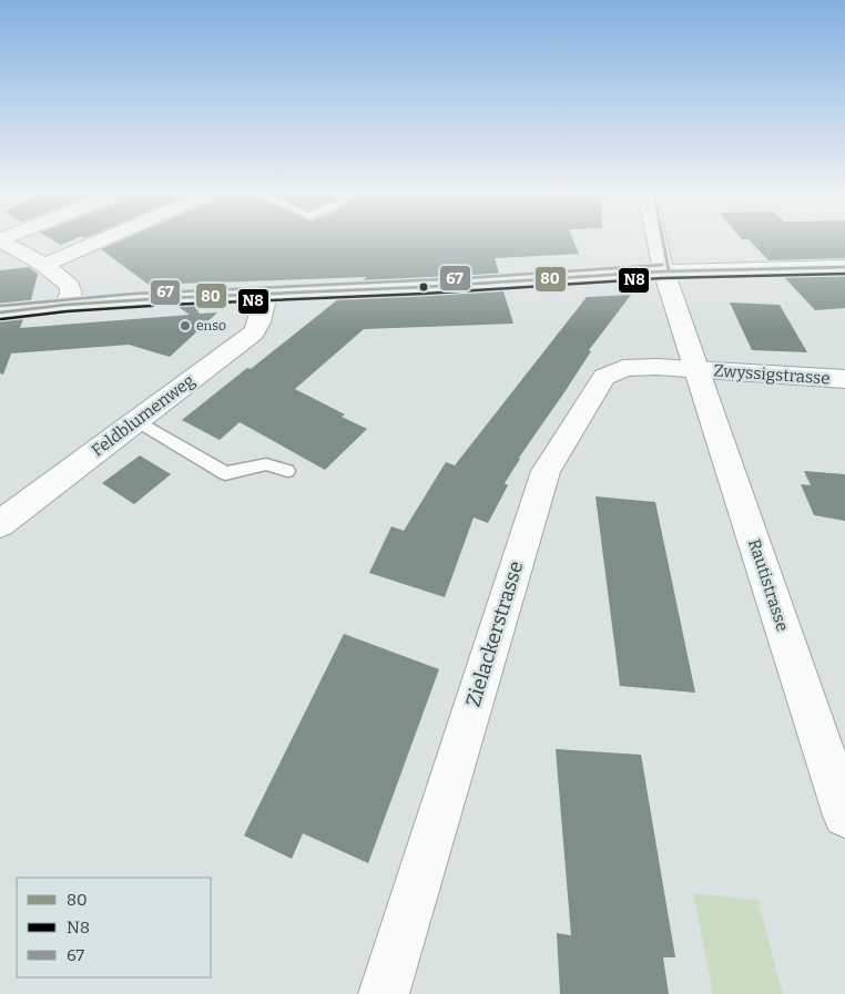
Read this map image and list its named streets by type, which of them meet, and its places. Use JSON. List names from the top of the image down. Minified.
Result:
{"streets":{"street":["Zwyssigstrasse","Feldblumenweg","Rautistrasse","Zielackerstrasse"]},"crossings":[["Zwyssigstrasse","Rautistrasse"],["Zwyssigstrasse","Zielackerstrasse"],["Rautistrasse","Zielackerstrasse"]],"places":["enso"],"lines":["transit line 67","transit line 80","transit line N8"],"legend":["80","N8","67"]}
